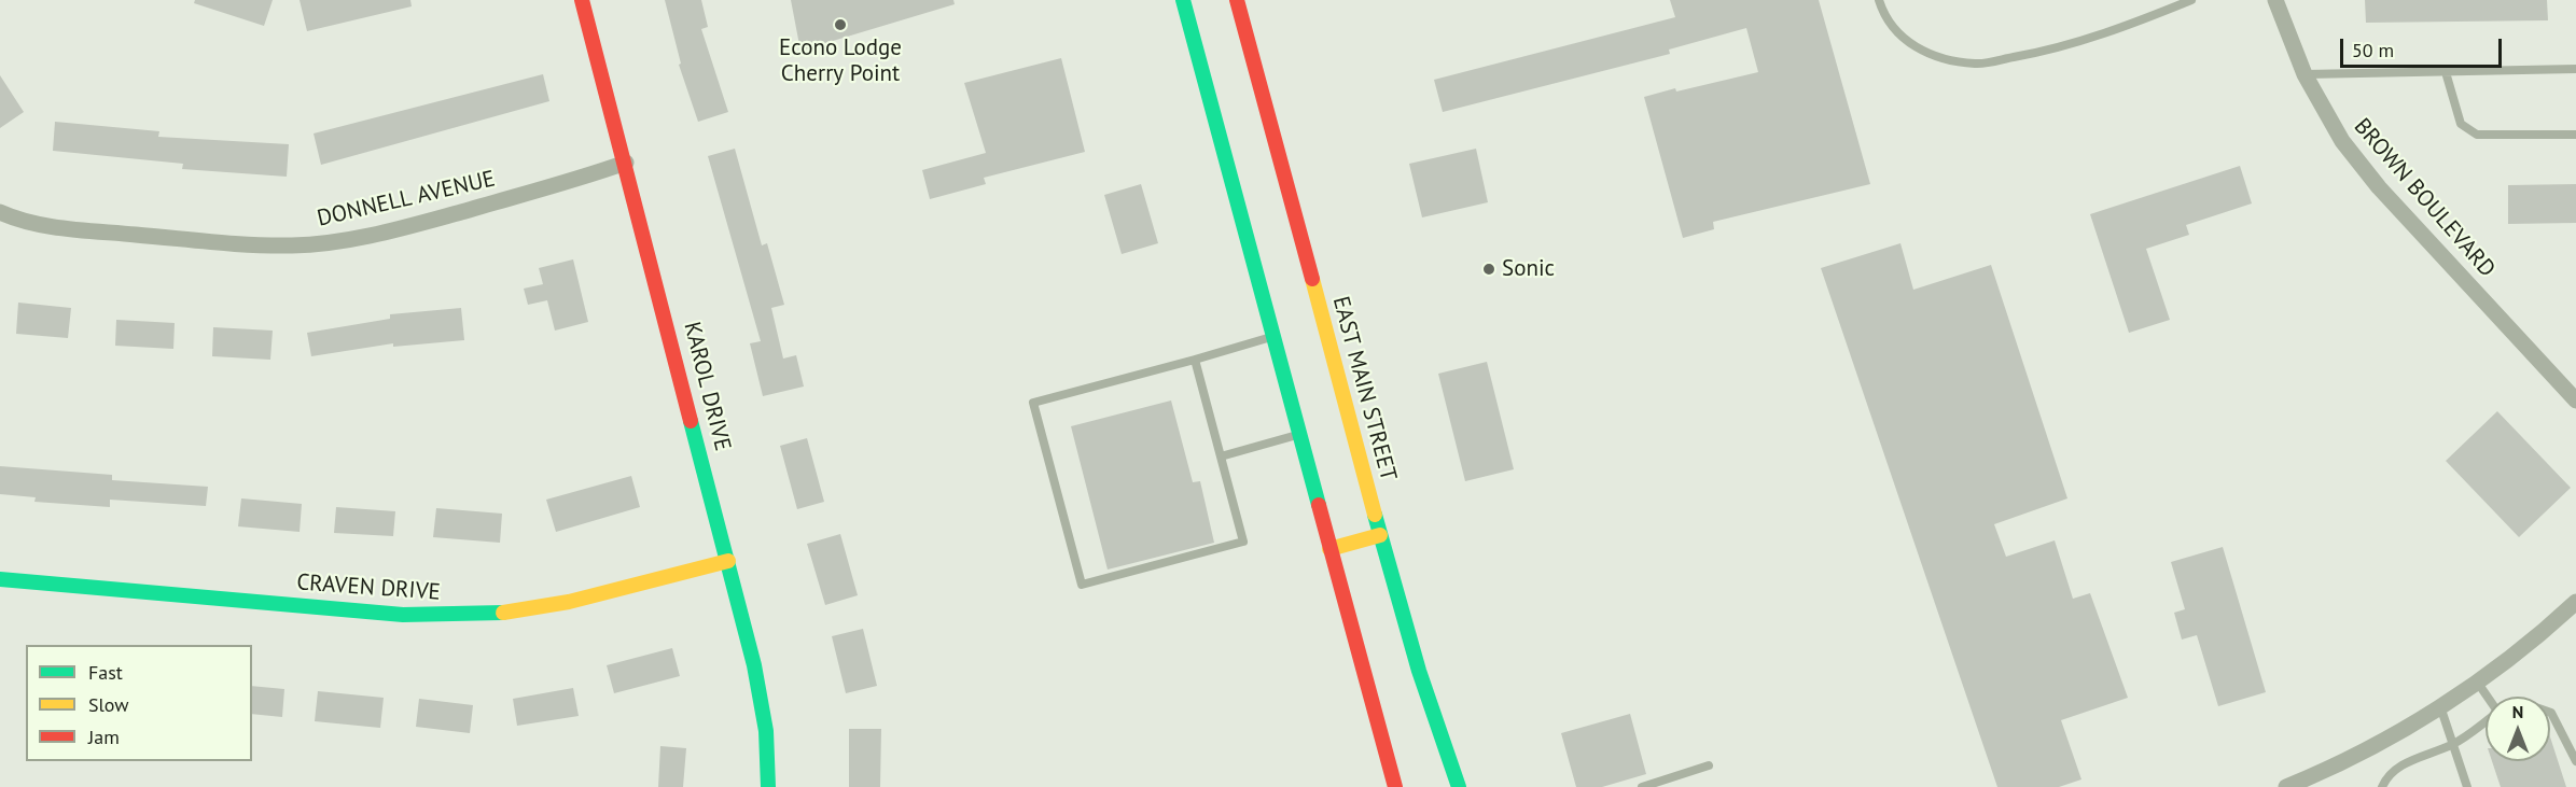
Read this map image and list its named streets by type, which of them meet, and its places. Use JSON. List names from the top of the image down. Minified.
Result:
{"streets":{"main road":["KAROL DRIVE","EAST MAIN STREET","CRAVEN DRIVE"],"street":["BROWN BOULEVARD","DONNELL AVENUE"]},"crossings":[["DONNELL AVENUE","KAROL DRIVE"],["KAROL DRIVE","CRAVEN DRIVE"]],"places":["Econo Lodge Cherry Point","Sonic"],"legend":["Fast","Slow","Jam"],"scale_bar":"50 m","north":"top"}
